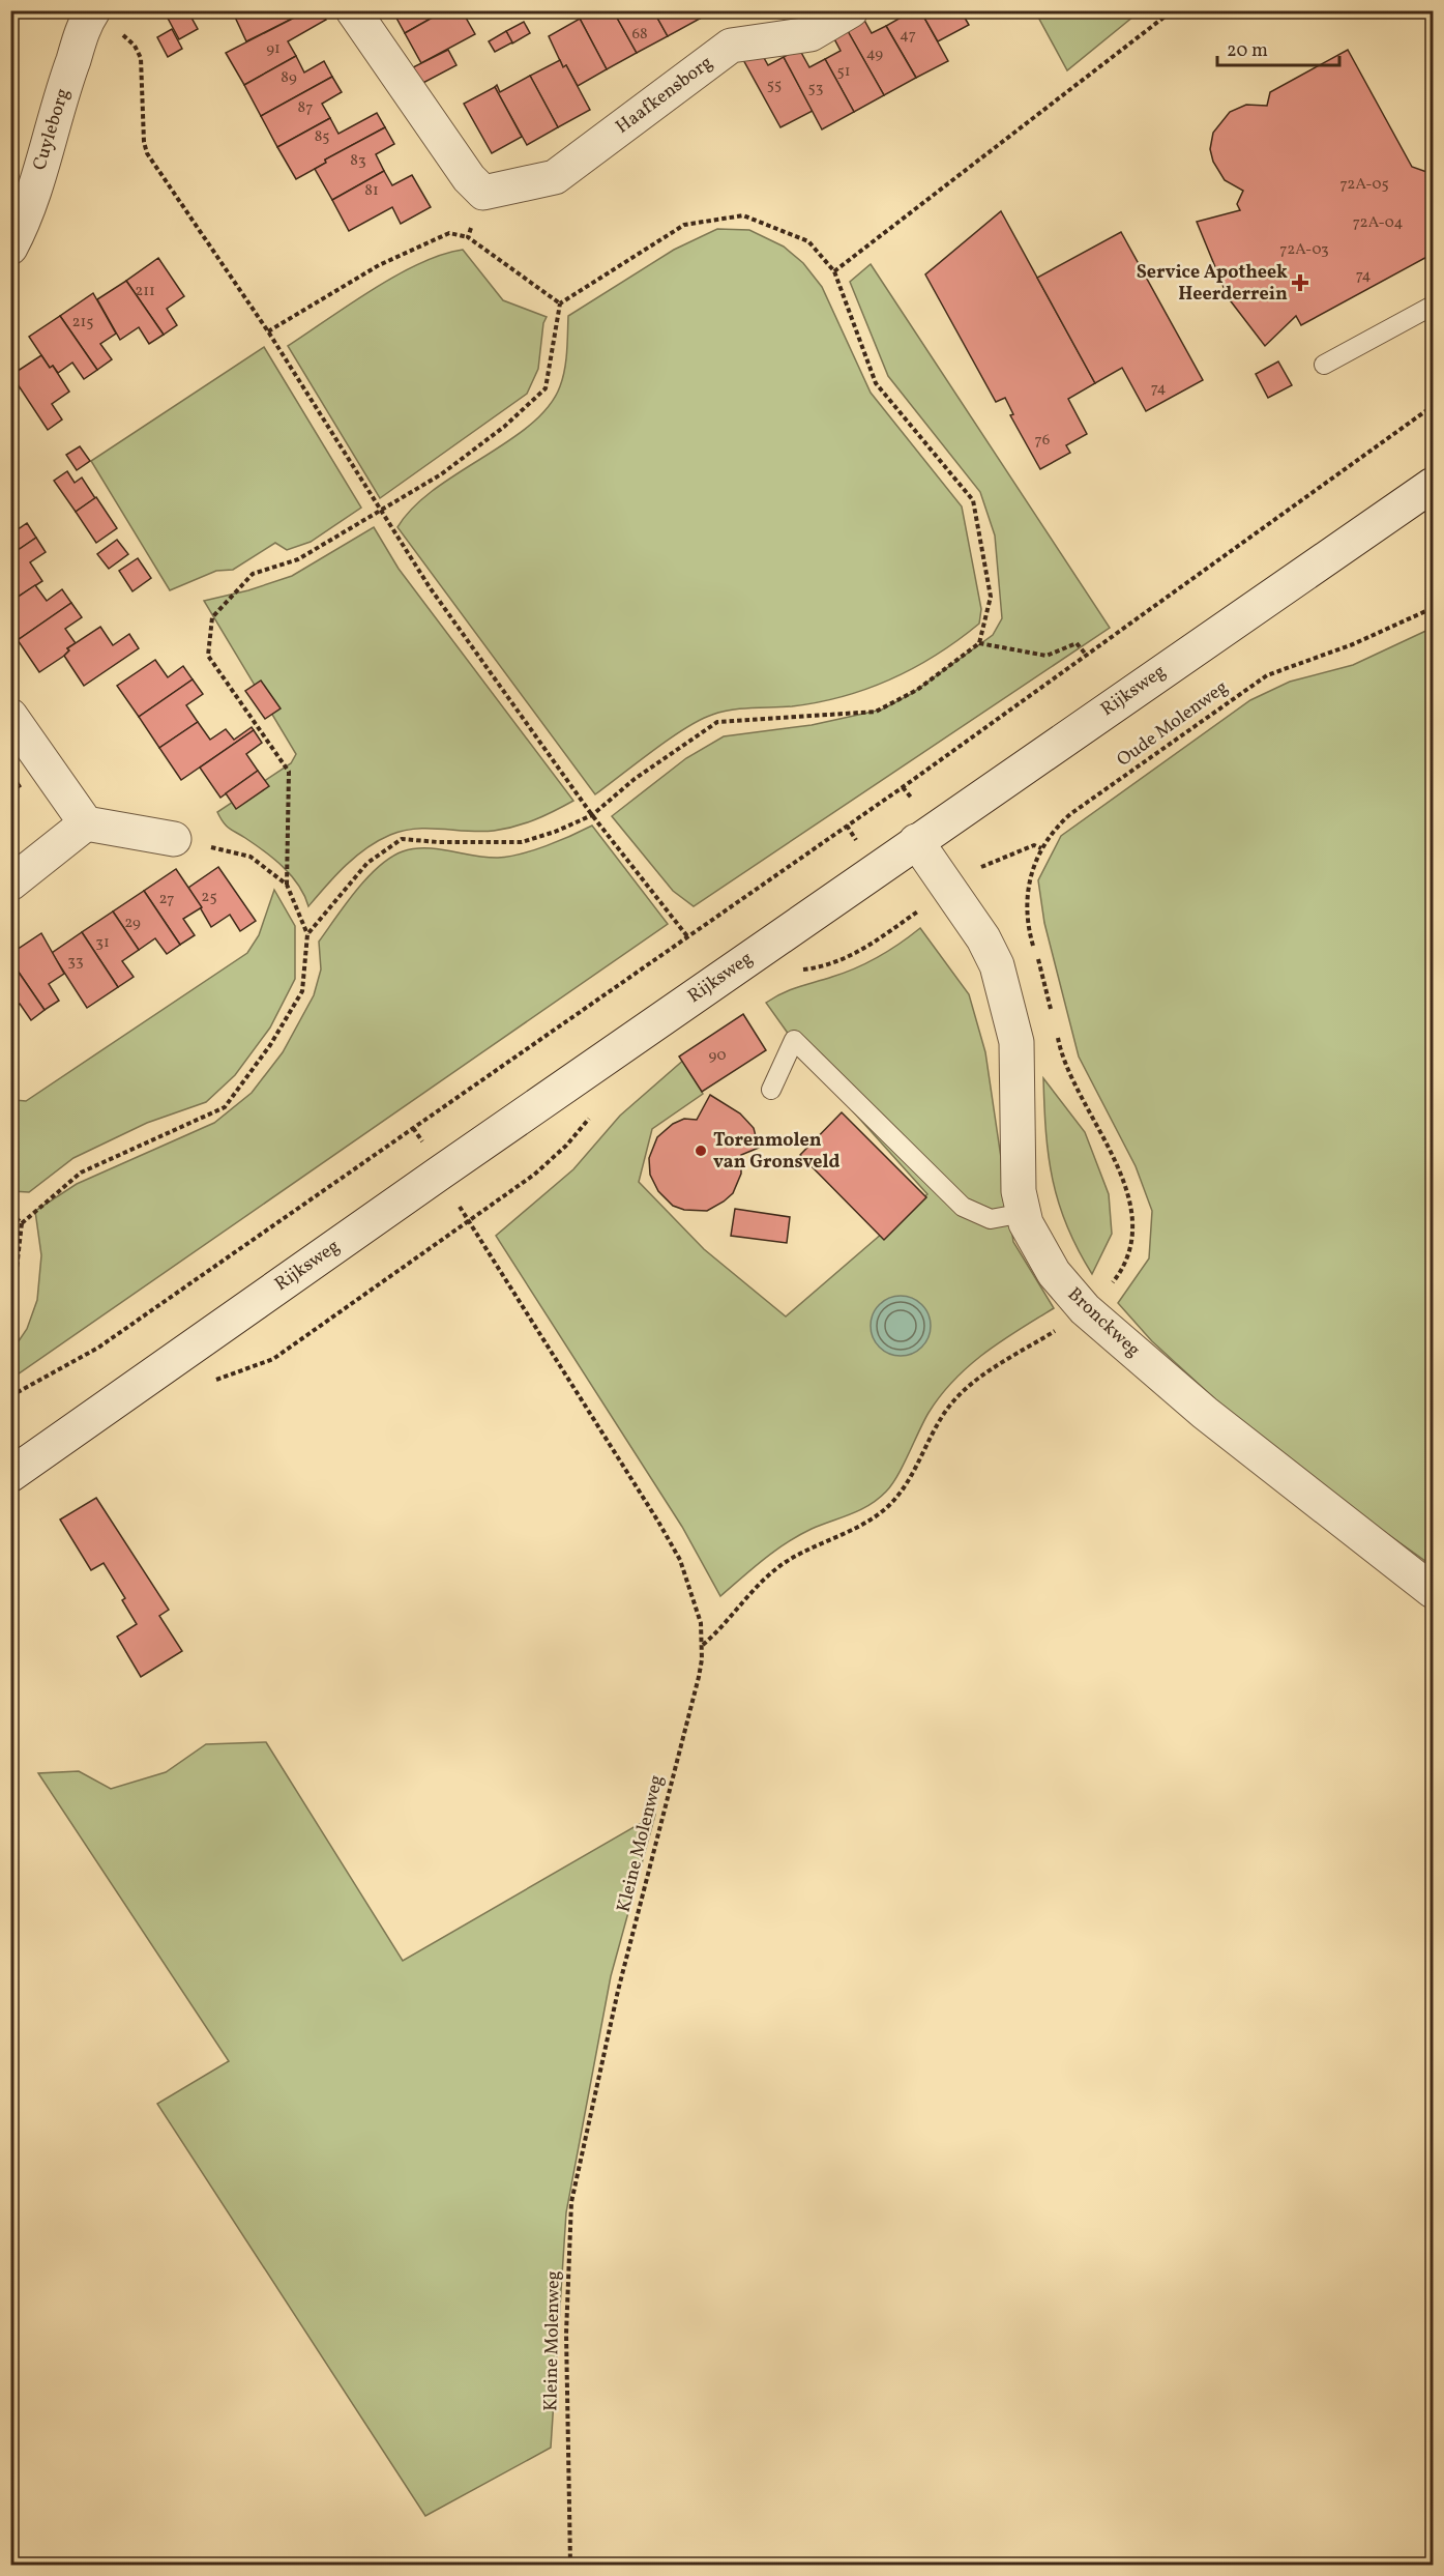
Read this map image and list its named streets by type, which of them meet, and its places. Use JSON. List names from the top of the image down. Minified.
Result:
{"streets":{"street":["Haafkensborg","Cuyleborg","Rijksweg","Bronckweg"],"path":["Oude Molenweg","Kleine Molenweg"]},"crossings":[["Rijksweg","Bronckweg"]],"places":{"health":["Service Apotheek Heerderrein"],"other":["Torenmolen van Gronsveld"]},"house_numbers":["68","47","91","49","51","89","55","53","87","85","83","72A-05","81","72A-04","72A-03","74","211","215","74","76","25","27","29","31","33","90"],"scale_bar":"20 m"}
